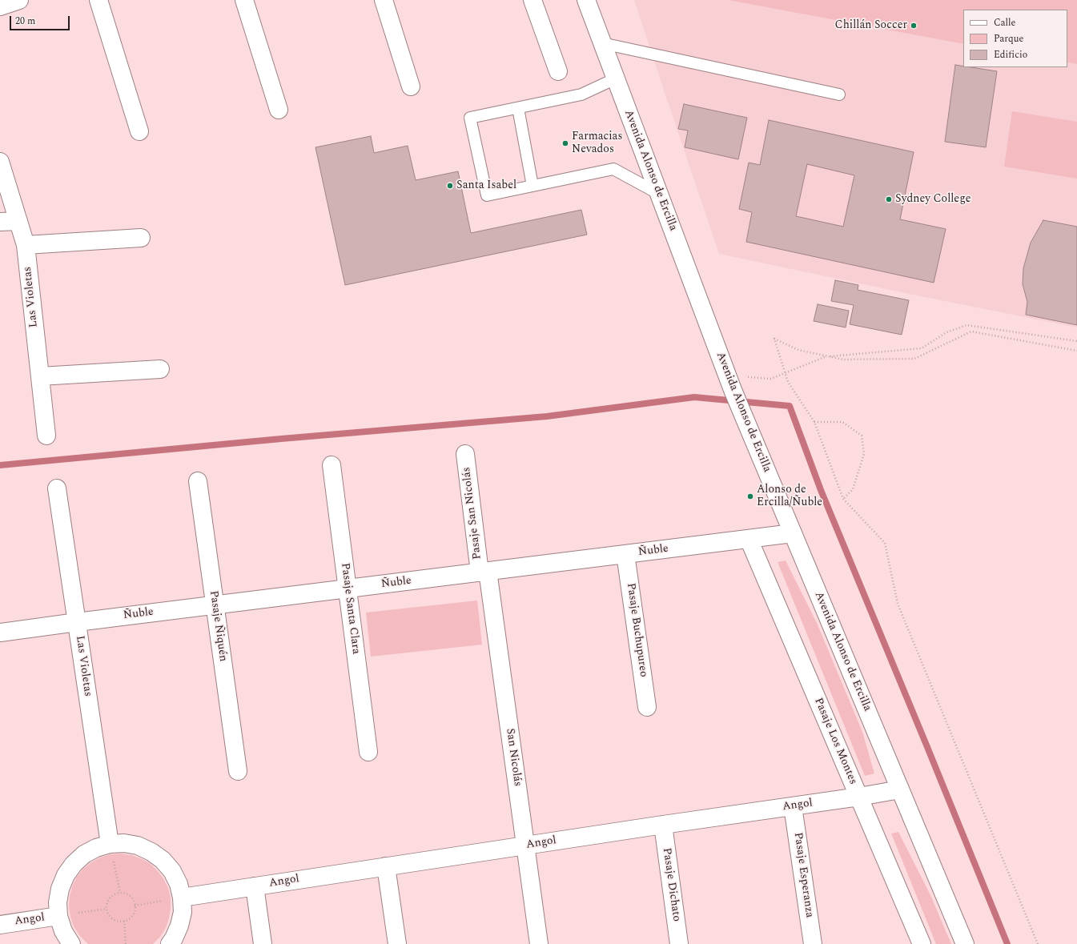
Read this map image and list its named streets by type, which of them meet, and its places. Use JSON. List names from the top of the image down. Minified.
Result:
{"streets":{"street":["Avenida Alonso de Ercilla","Las Violetas","Pasaje San Nicolás","Ñuble","Pasaje Santa Clara","Pasaje Ñiquén","Pasaje Buchupureo","Pasaje Los Montes","San Nicolás","Angol","Pasaje Esperanza","Pasaje Dichato"]},"crossings":[["Avenida Alonso de Ercilla","Ñuble"],["Avenida Alonso de Ercilla","Angol"],["Las Violetas","Ñuble"],["Pasaje San Nicolás","Ñuble"],["Pasaje San Nicolás","San Nicolás"],["Ñuble","Pasaje Santa Clara"],["Ñuble","Pasaje Ñiquén"],["Ñuble","Pasaje Buchupureo"],["Ñuble","Pasaje Los Montes"],["Ñuble","San Nicolás"],["Pasaje Los Montes","Angol"],["San Nicolás","Angol"],["Angol","Pasaje Esperanza"],["Angol","Pasaje Dichato"]],"places":["Chillán Soccer","Farmacias Nevados","Santa Isabel","Sydney College","Alonso de Ercilla/Ñuble"],"legend":["Calle","Parque","Edificio"],"scale_bar":"20 m"}
